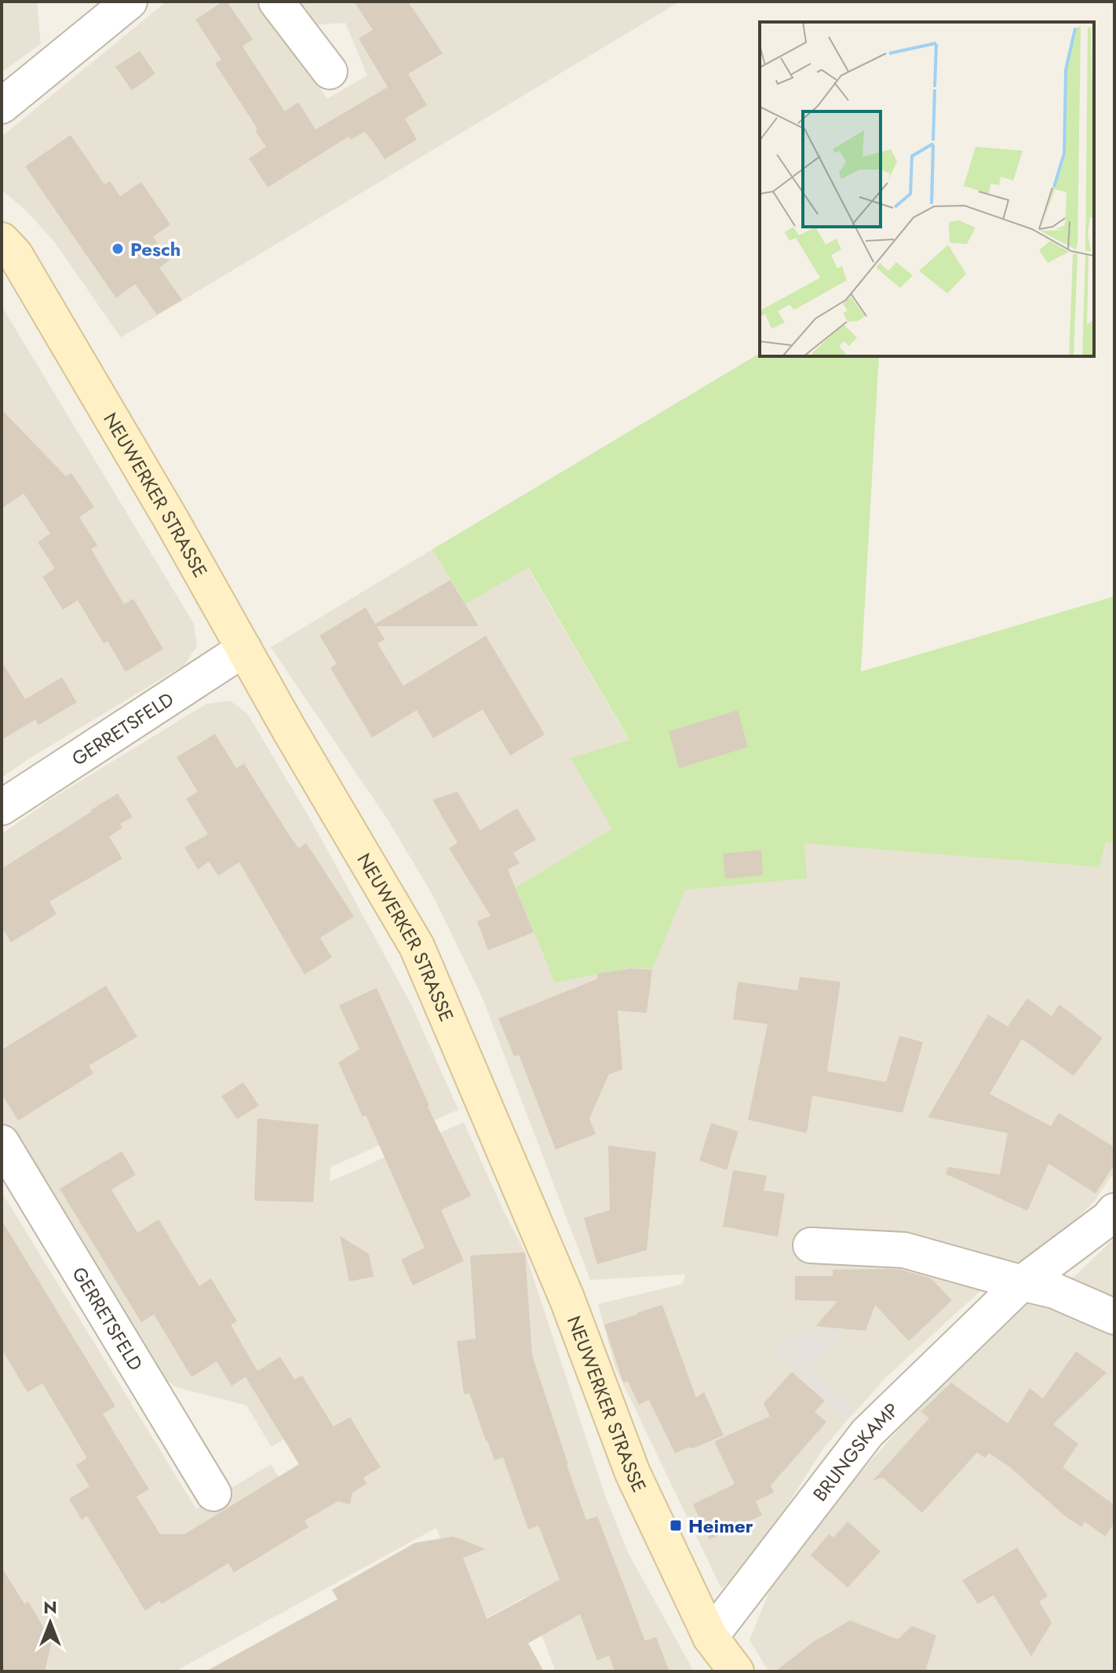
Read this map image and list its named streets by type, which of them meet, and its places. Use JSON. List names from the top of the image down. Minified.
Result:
{"streets":{"street":["NEUWERKER STRASSE","GERRETSFELD","BRUNGSKAMP"]},"crossings":[["NEUWERKER STRASSE","GERRETSFELD"],["NEUWERKER STRASSE","BRUNGSKAMP"]],"places":{"other":["Pesch"],"transit":["Heimer"]},"north":"top"}
